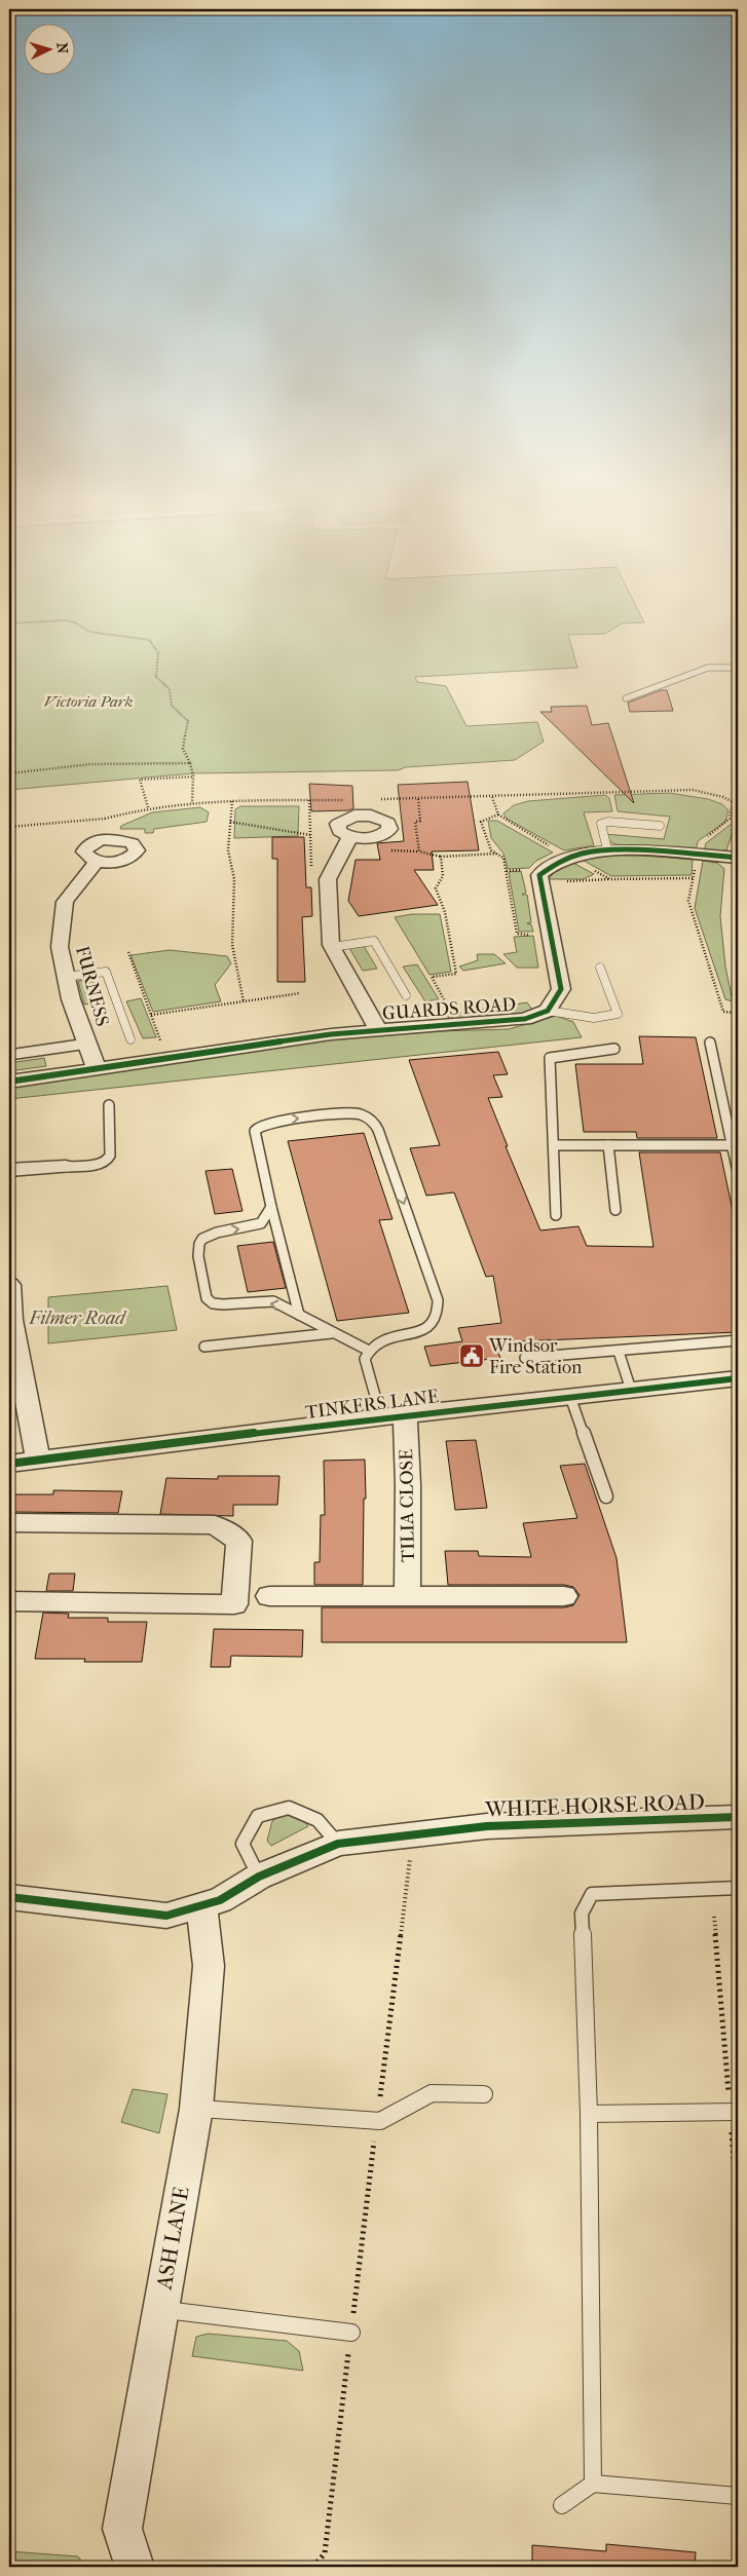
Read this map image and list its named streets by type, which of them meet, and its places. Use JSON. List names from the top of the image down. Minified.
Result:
{"streets":{"street":["FURNESS","GUARDS ROAD","TINKERS LANE","TILIA CLOSE","WHITE HORSE ROAD","ASH LANE"]},"crossings":[["FURNESS","GUARDS ROAD"],["TINKERS LANE","TILIA CLOSE"],["WHITE HORSE ROAD","ASH LANE"]],"parks":["Victoria Park","Filmer Road"],"places":{"public building":["Windsor Fire Station"]},"north":"right"}
